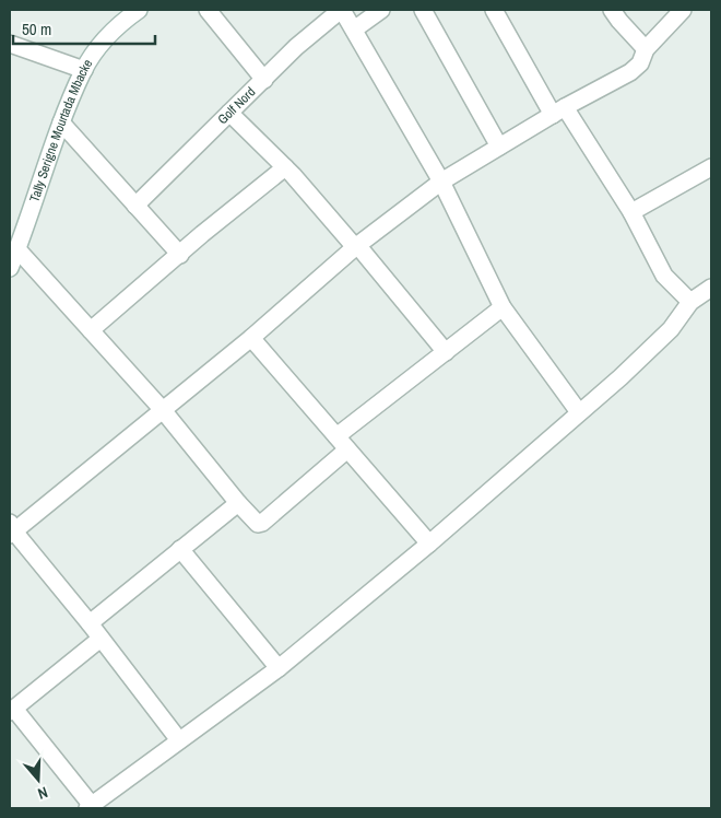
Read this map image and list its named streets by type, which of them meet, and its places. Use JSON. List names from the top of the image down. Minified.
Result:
{"streets":{"street":["Golf Nord","Tally Serigne Mourtada Mbacke"]},"scale_bar":"50 m","north":"bottom"}
